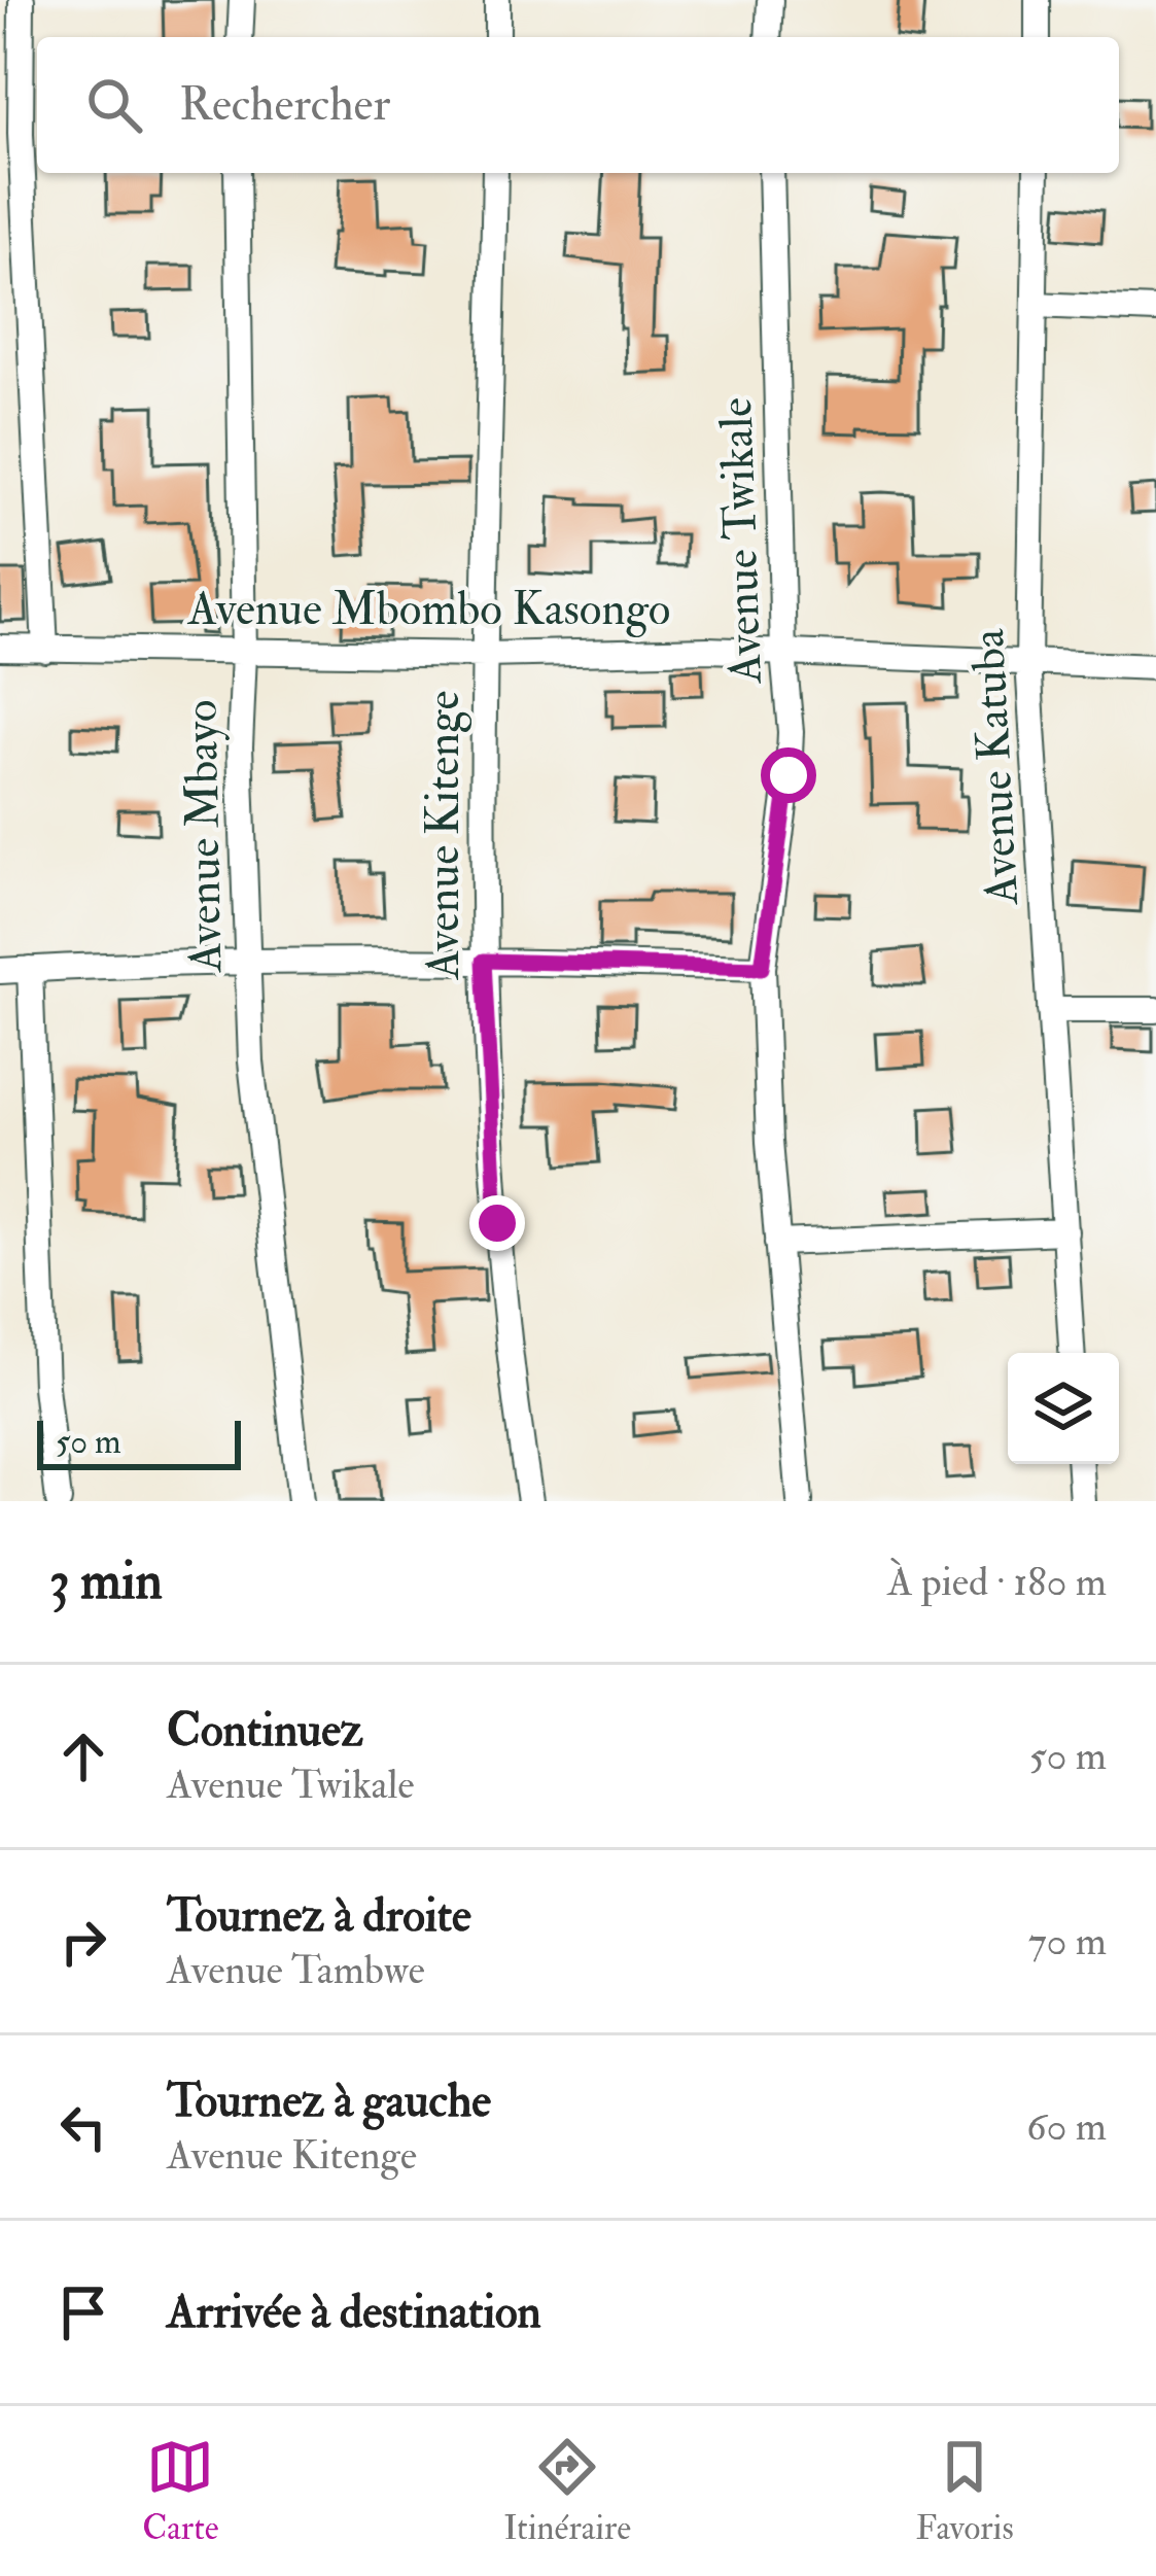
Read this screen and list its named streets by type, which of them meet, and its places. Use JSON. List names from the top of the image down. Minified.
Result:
{"streets":{"street":["Avenue Twikale","Avenue Mbombo Kasongo","Avenue Katuba","Avenue Kitenge","Avenue Mbayo"]},"crossings":[["Avenue Twikale","Avenue Mbombo Kasongo"],["Avenue Mbombo Kasongo","Avenue Katuba"],["Avenue Mbombo Kasongo","Avenue Kitenge"],["Avenue Mbombo Kasongo","Avenue Mbayo"]],"scale_bar":"50 m","page":{"search":"Rechercher","scale":"50 m","heading":["3 min","À pied · 180 m"],"list":[["Continuez","Avenue Twikale","50 m"],["Tournez à droite","Avenue Tambwe","70 m"],["Tournez à gauche","Avenue Kitenge","60 m"],"Arrivée à destination"],"nav":["Carte","Itinéraire","Favoris"]}}
